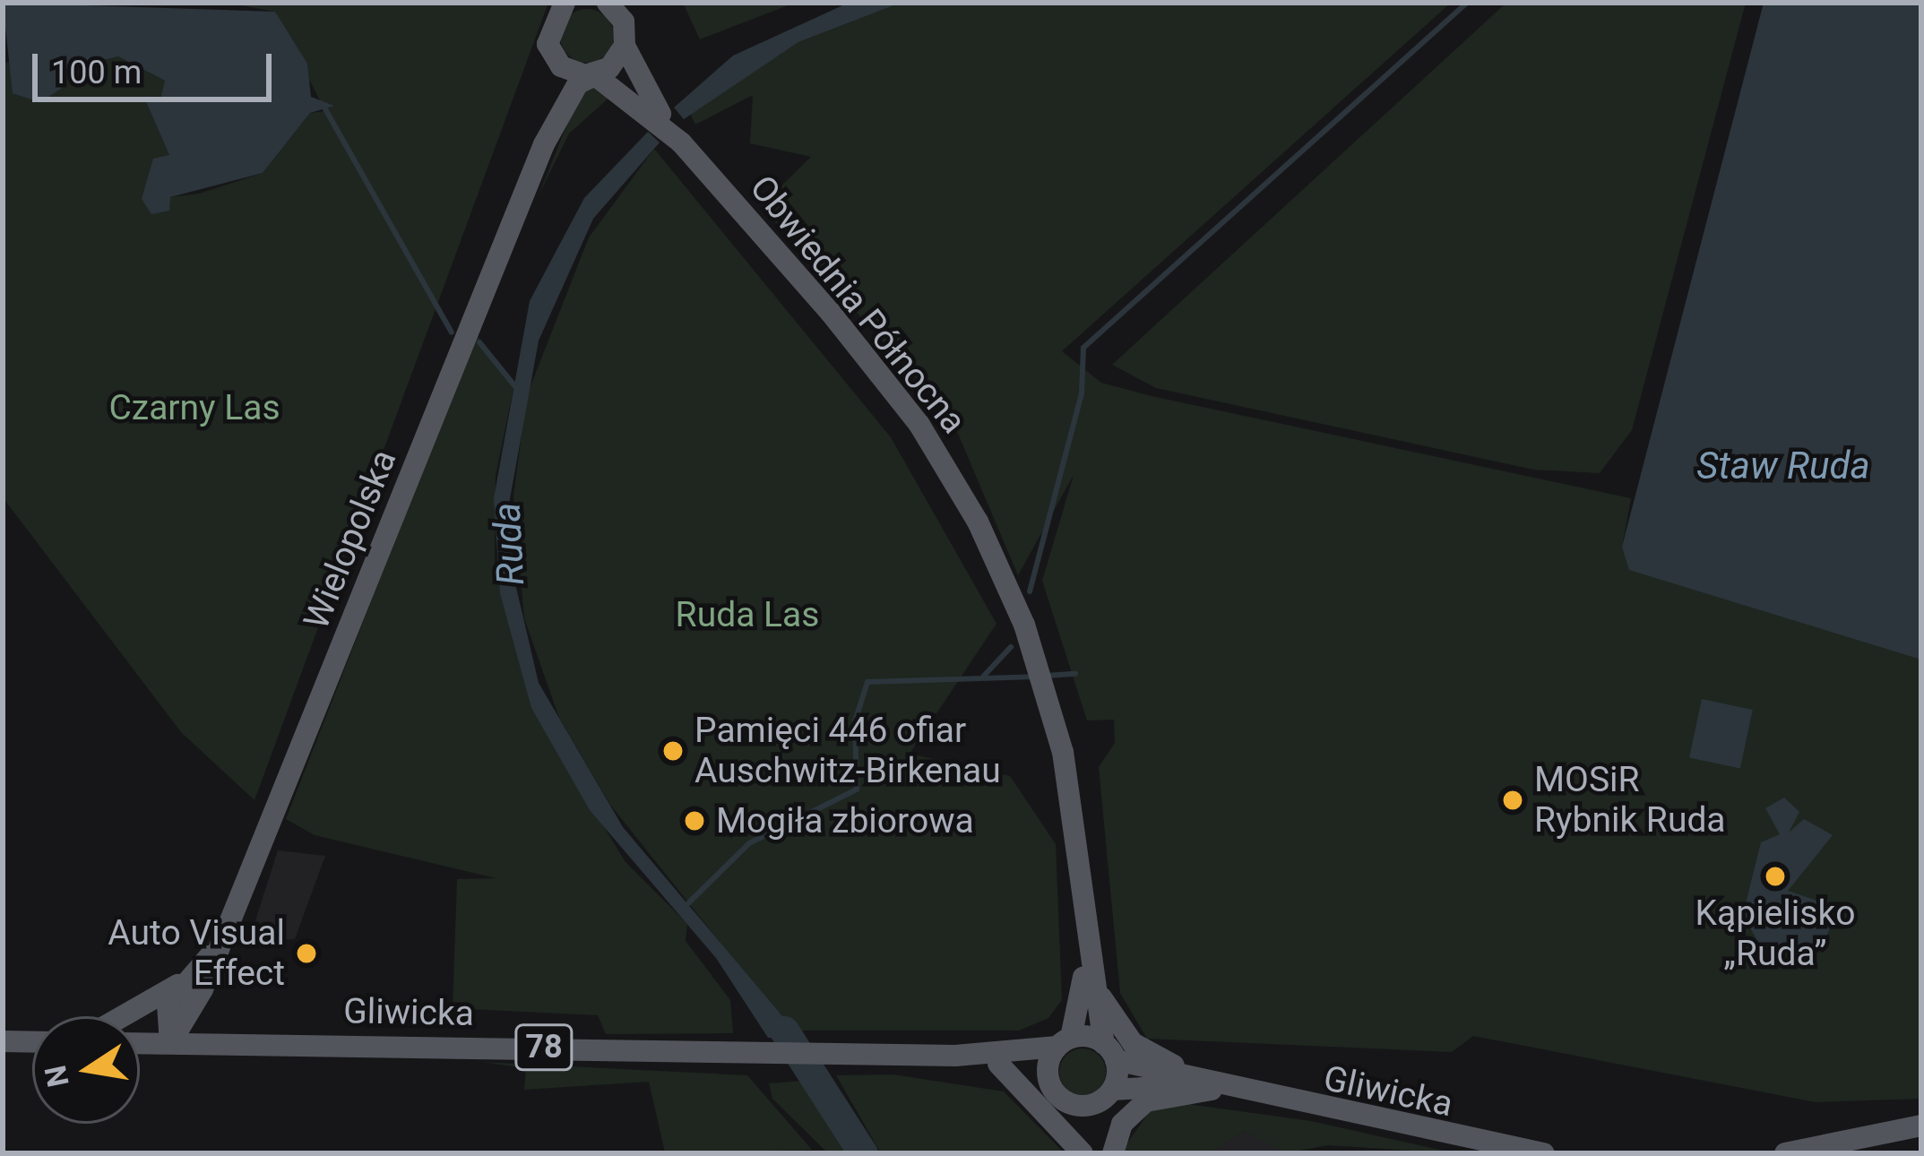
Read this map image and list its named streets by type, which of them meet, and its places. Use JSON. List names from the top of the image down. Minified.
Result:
{"streets":{"main road":["Obwiednia Północna","Wielopolska","Gliwicka","78"]},"crossings":[["Obwiednia Północna","Wielopolska"],["Obwiednia Północna","Gliwicka"],["Obwiednia Północna","78"],["Wielopolska","Gliwicka"],["Gliwicka","78"]],"water":["Staw Ruda","Ruda"],"parks":["Czarny Las","Ruda Las"],"places":["Pamięci 446 ofiar Auschwitz-Birkenau","MOSiR Rybnik Ruda","Mogiła zbiorowa","Kąpielisko „Ruda”","Auto Visual Effect"],"scale_bar":"100 m","north":"left"}
